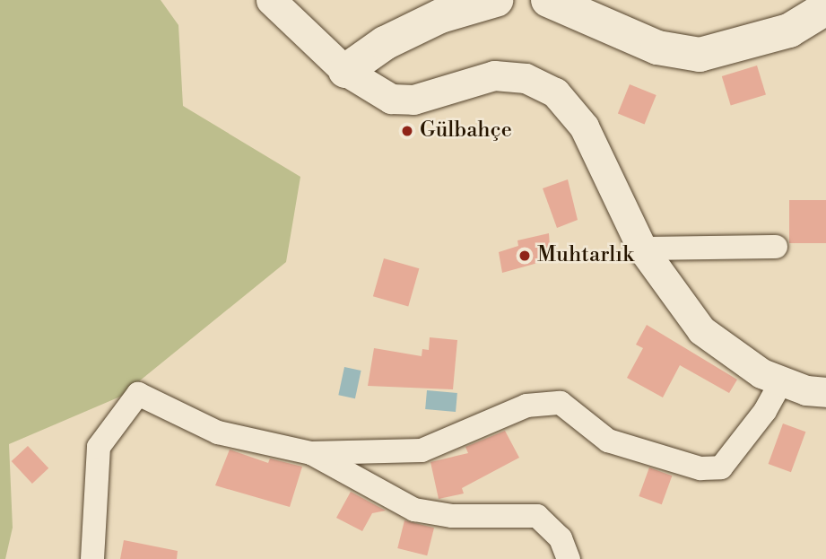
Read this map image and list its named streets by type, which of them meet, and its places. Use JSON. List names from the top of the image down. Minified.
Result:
{"places":["Gülbahçe","Muhtarlık"]}
